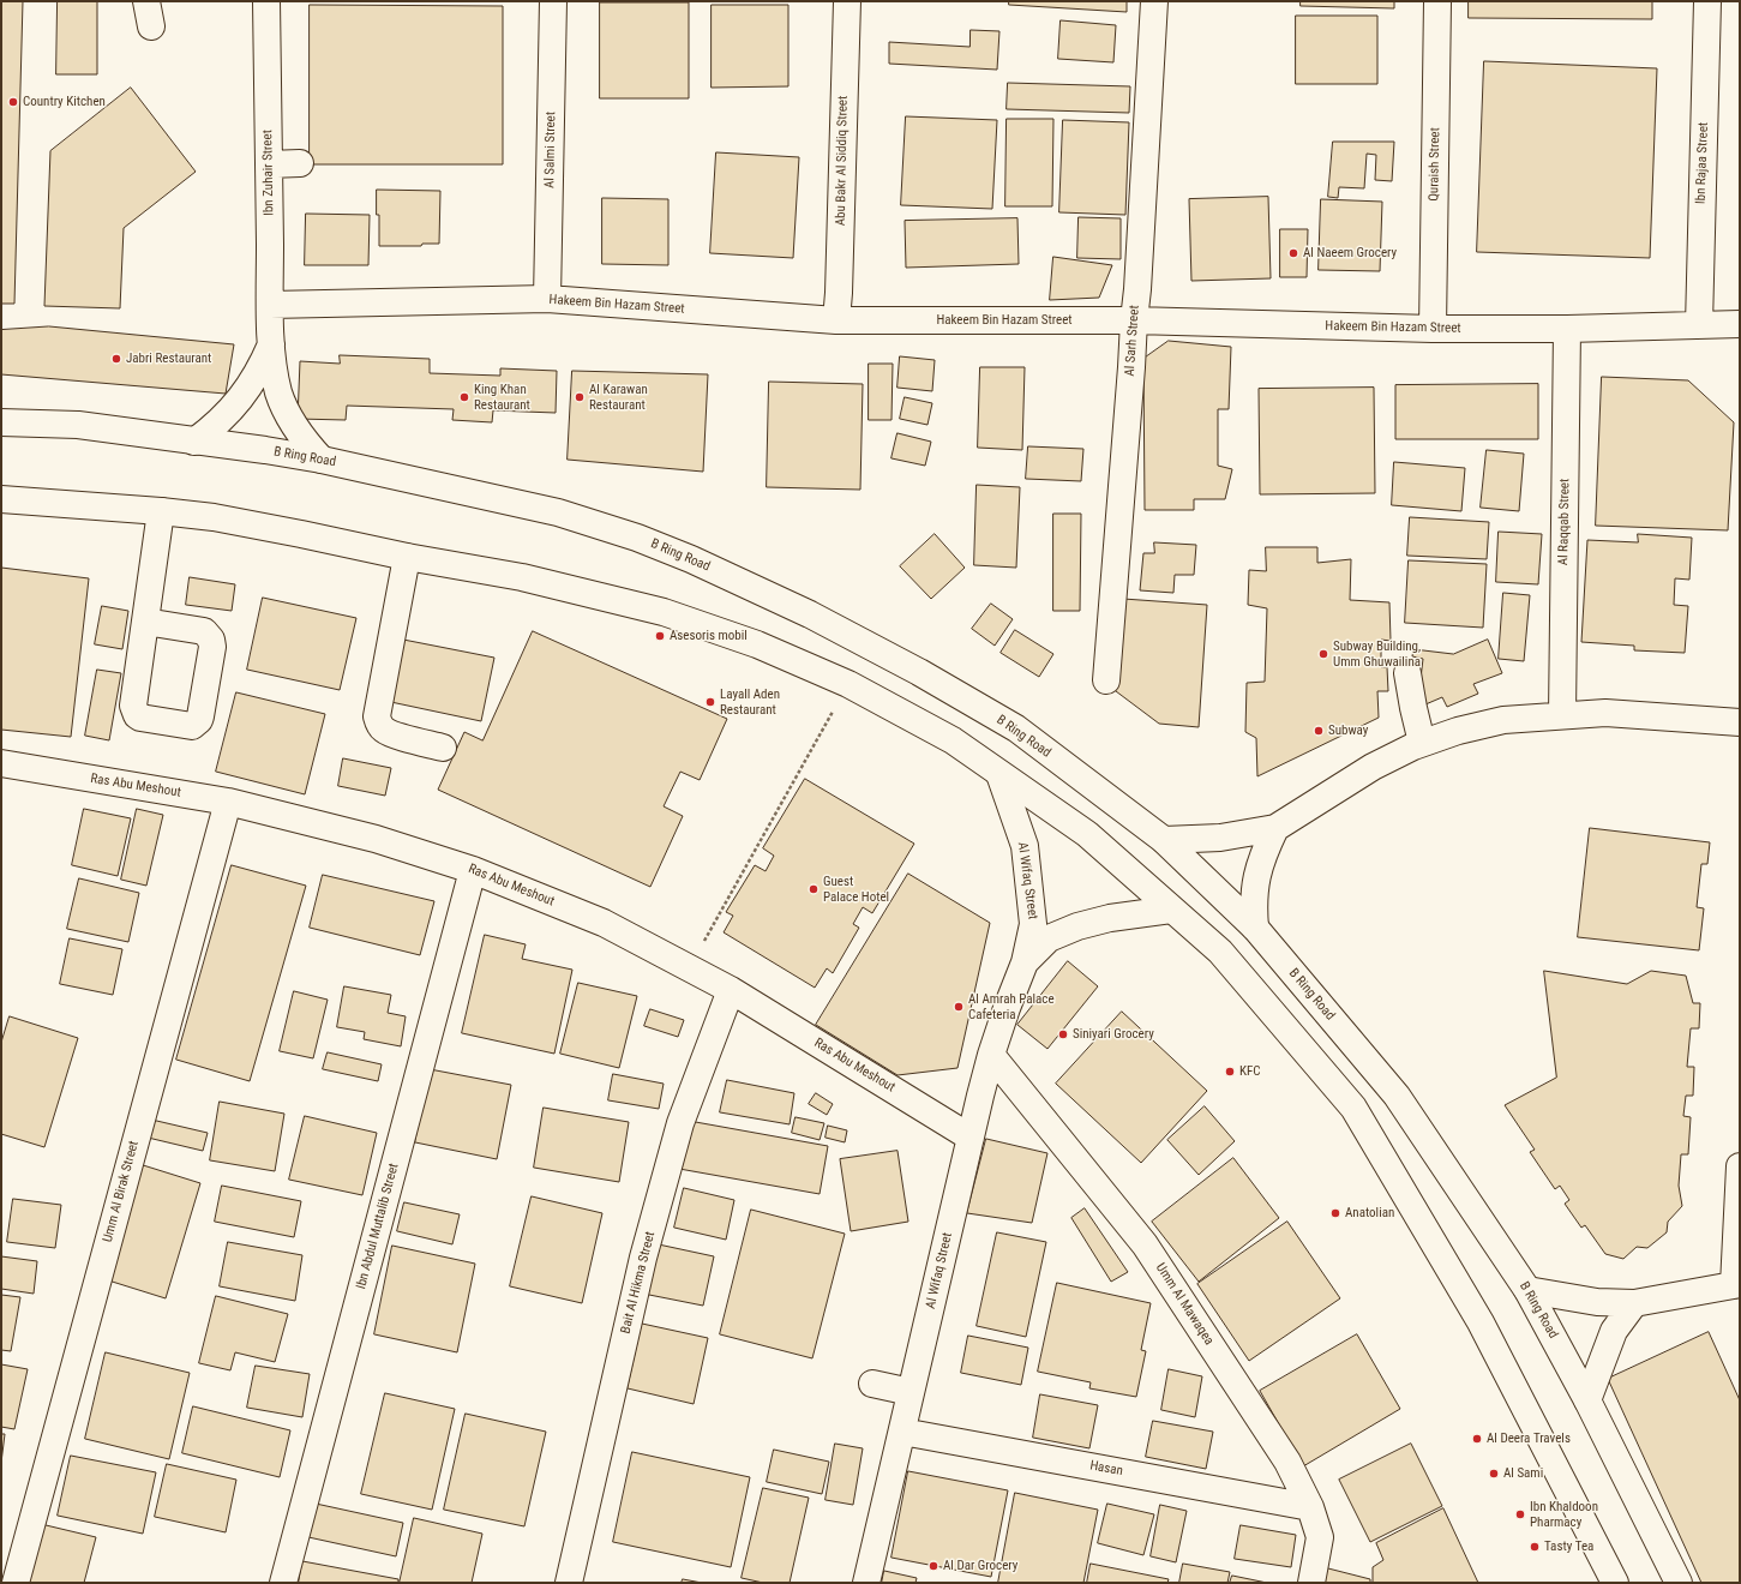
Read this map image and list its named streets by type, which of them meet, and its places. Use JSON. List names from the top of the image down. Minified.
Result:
{"streets":{"street":["Al Salmi Street","Abu Bakr Al Siddiq Street","Ibn Rajaa Street","Quraish Street","Ibn Zuhair Street","Hakeem Bin Hazam Street","Al Sarh Street","B Ring Road","Al Raqqab Street","Ras Abu Meshout","Al Wifaq Street","Umm Al Birak Street","Ibn Abdul Muttalib Street","Bait Al Hikma Street","Umm Al Mawaqea","Hasan"]},"crossings":[["Al Salmi Street","Hakeem Bin Hazam Street"],["Abu Bakr Al Siddiq Street","Hakeem Bin Hazam Street"],["Ibn Rajaa Street","Hakeem Bin Hazam Street"],["Quraish Street","Hakeem Bin Hazam Street"],["Ibn Zuhair Street","Hakeem Bin Hazam Street"],["Ibn Zuhair Street","B Ring Road"],["Hakeem Bin Hazam Street","Al Sarh Street"],["Hakeem Bin Hazam Street","Al Raqqab Street"],["Ras Abu Meshout","Al Wifaq Street"],["Ras Abu Meshout","Umm Al Birak Street"],["Ras Abu Meshout","Ibn Abdul Muttalib Street"],["Ras Abu Meshout","Bait Al Hikma Street"],["Al Wifaq Street","Umm Al Mawaqea"],["Al Wifaq Street","Hasan"],["Umm Al Mawaqea","Hasan"]],"places":["Country Kitchen","Al Naeem Grocery","Jabri Restaurant","King Khan Restaurant","Al Karawan Restaurant","Asesoris mobil","Subway Building, Umm Ghuwailina","Layall Aden Restaurant","Subway","Guest Palace Hotel","Al Amrah Palace Cafeteria","Siniyari Grocery","KFC","Anatolian","Al Deera Travels","Al Sami","Ibn Khaldoon Pharmacy","Tasty Tea","Al Dar Grocery"]}
